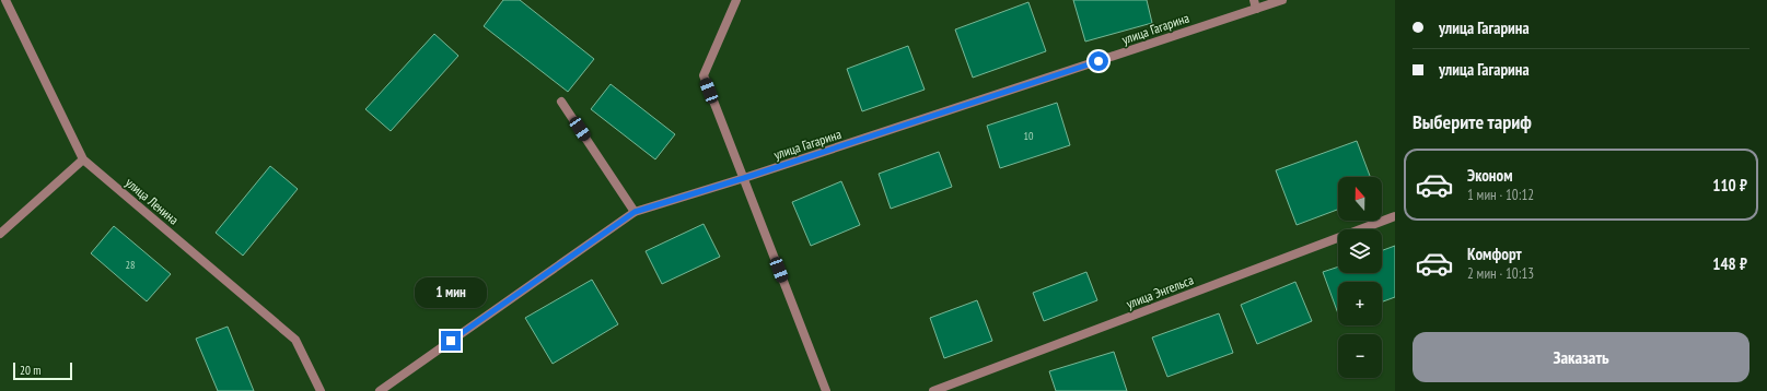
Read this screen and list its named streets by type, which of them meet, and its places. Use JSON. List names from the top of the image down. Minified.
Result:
{"streets":{"street":["улица Гагарина","улица Ленина","улица Энгельса"]},"house_numbers":["10","28"],"scale_bar":"20 m","north":"top","page":{"banner":["улица Гагарина","улица Гагарина"],"heading":"Выберите тариф","list":[{"name":"Эконом","note":"1 мин · 10:12","value":"110 ₽"},{"name":"Комфорт","note":"2 мин · 10:13","value":"148 ₽"}],"map_buttons":["+","−"],"bubble":"1 мин","buttons":"Заказать","scale":"20 m"}}
